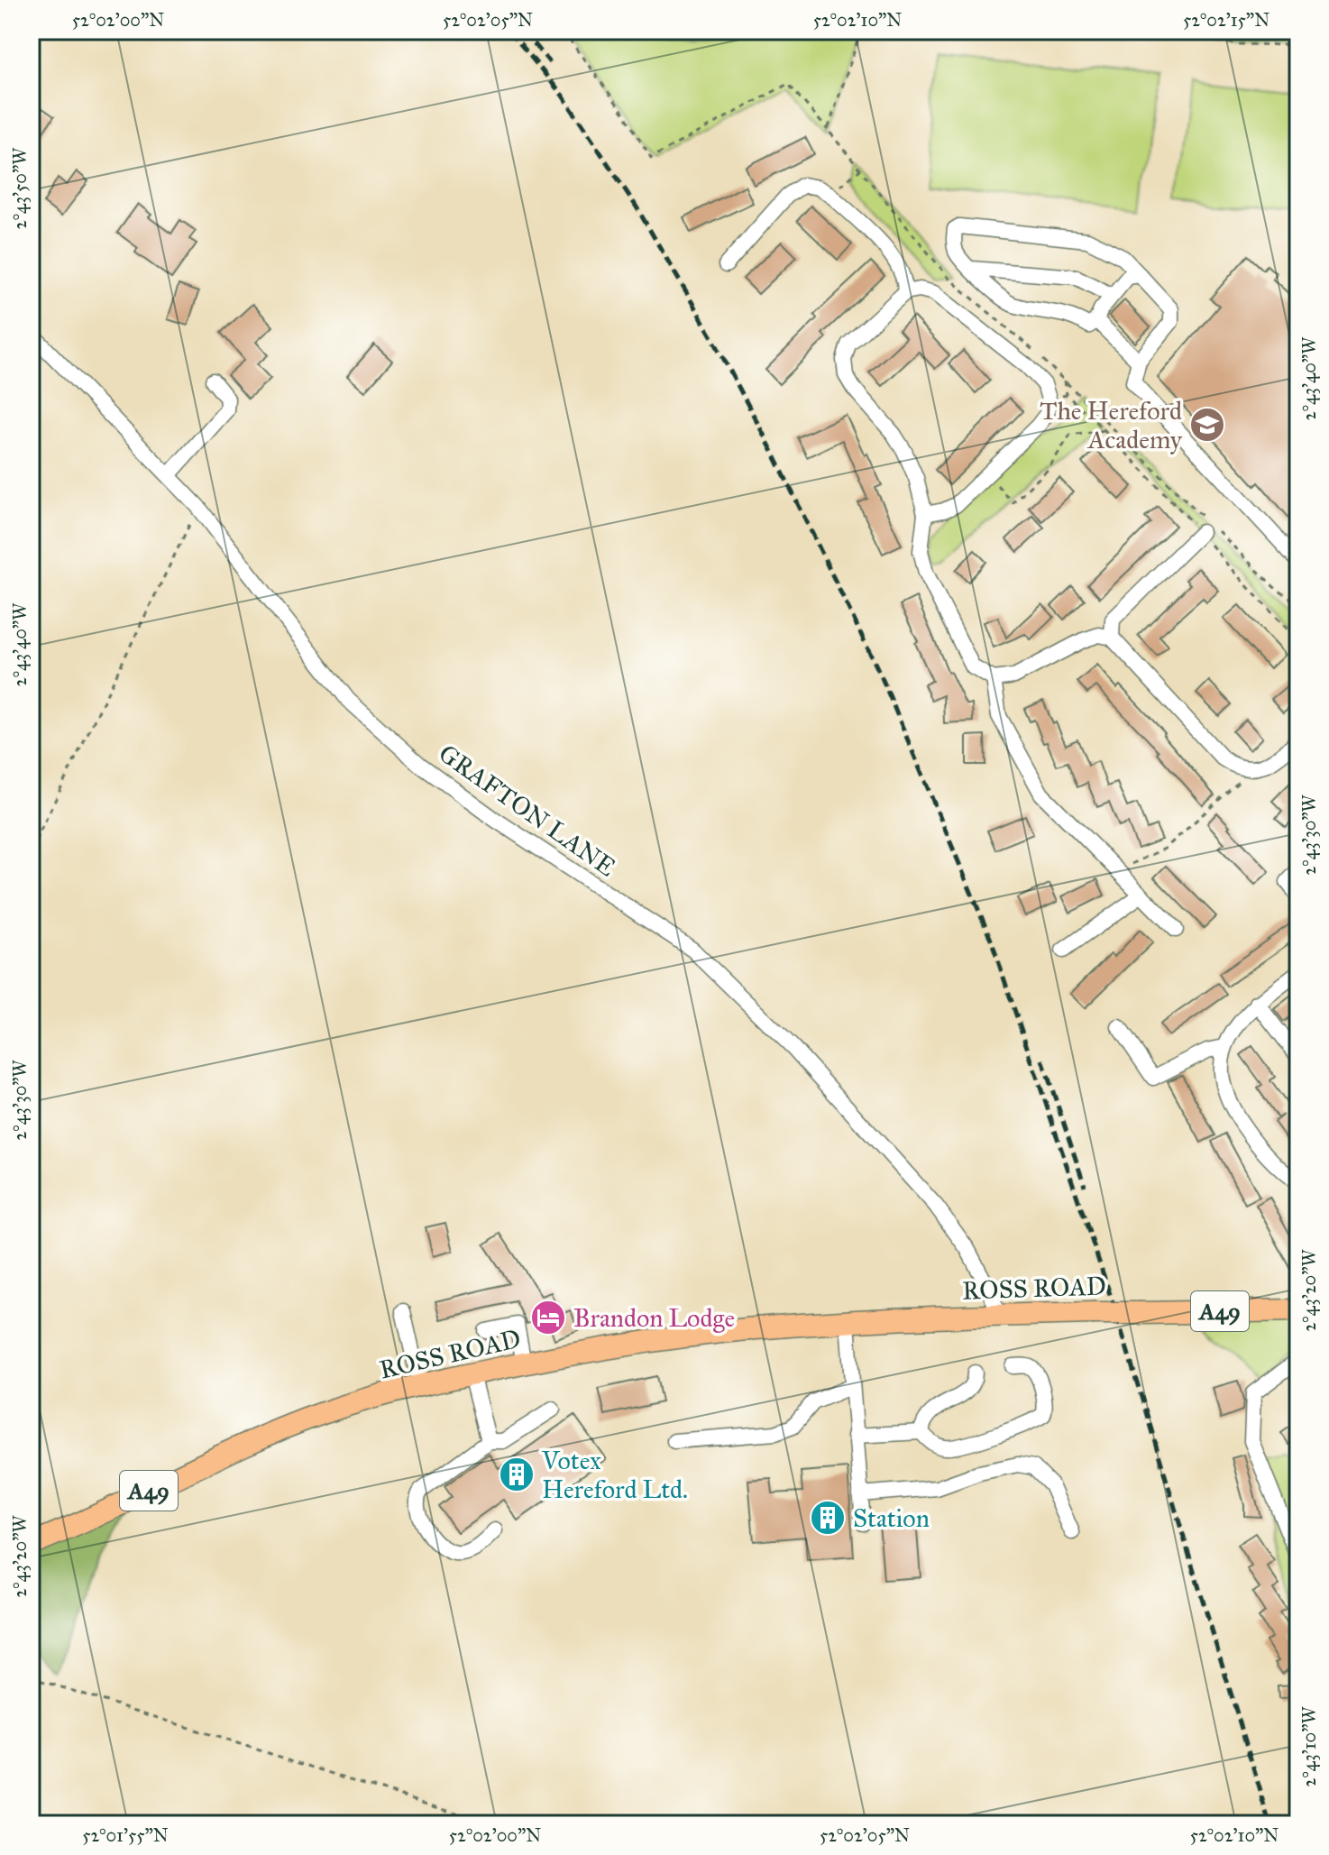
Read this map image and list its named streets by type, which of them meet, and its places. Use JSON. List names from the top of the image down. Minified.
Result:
{"streets":{"highway":["ROSS ROAD","A49"],"street":["GRAFTON LANE"]},"crossings":[["GRAFTON LANE","ROSS ROAD"]],"places":{"school or university":["The Hereford Academy"],"hotel":["Brandon Lodge"],"building":["Votex Hereford Ltd.","Station"]},"coordinates":["52°02'00\"N","52°02'05\"N","52°02'10\"N","52°02'15\"N","2°43'50\"W","2°43'40\"W","2°43'30\"W","2°43'20\"W","2°43'10\"W","52°01'55\"N"]}
